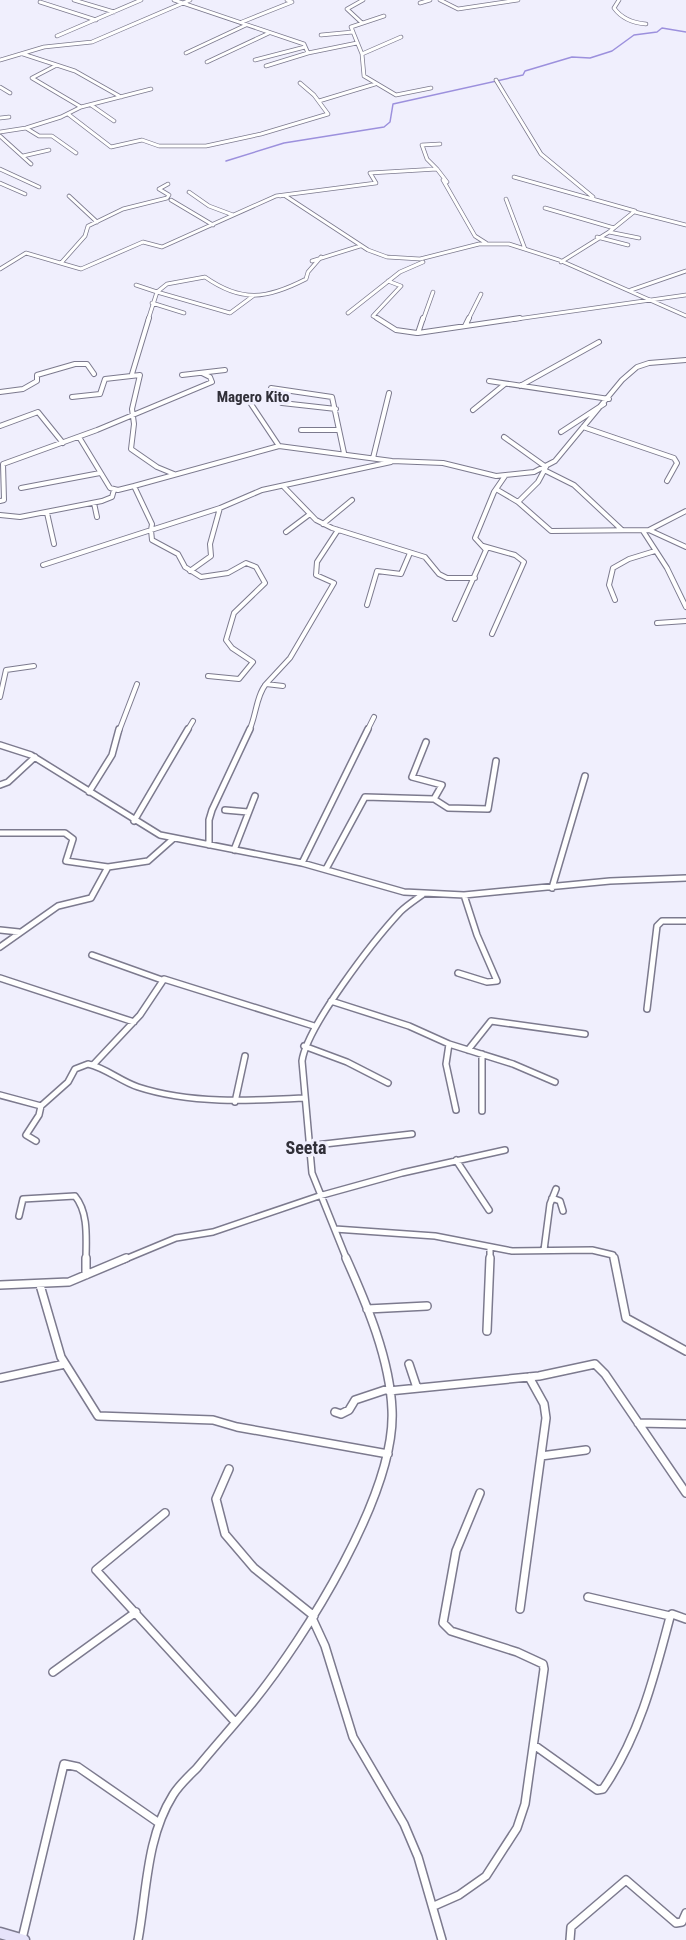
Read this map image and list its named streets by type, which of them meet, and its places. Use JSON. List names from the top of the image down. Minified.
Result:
{"districts":["Magero Kito","Seeta"]}
